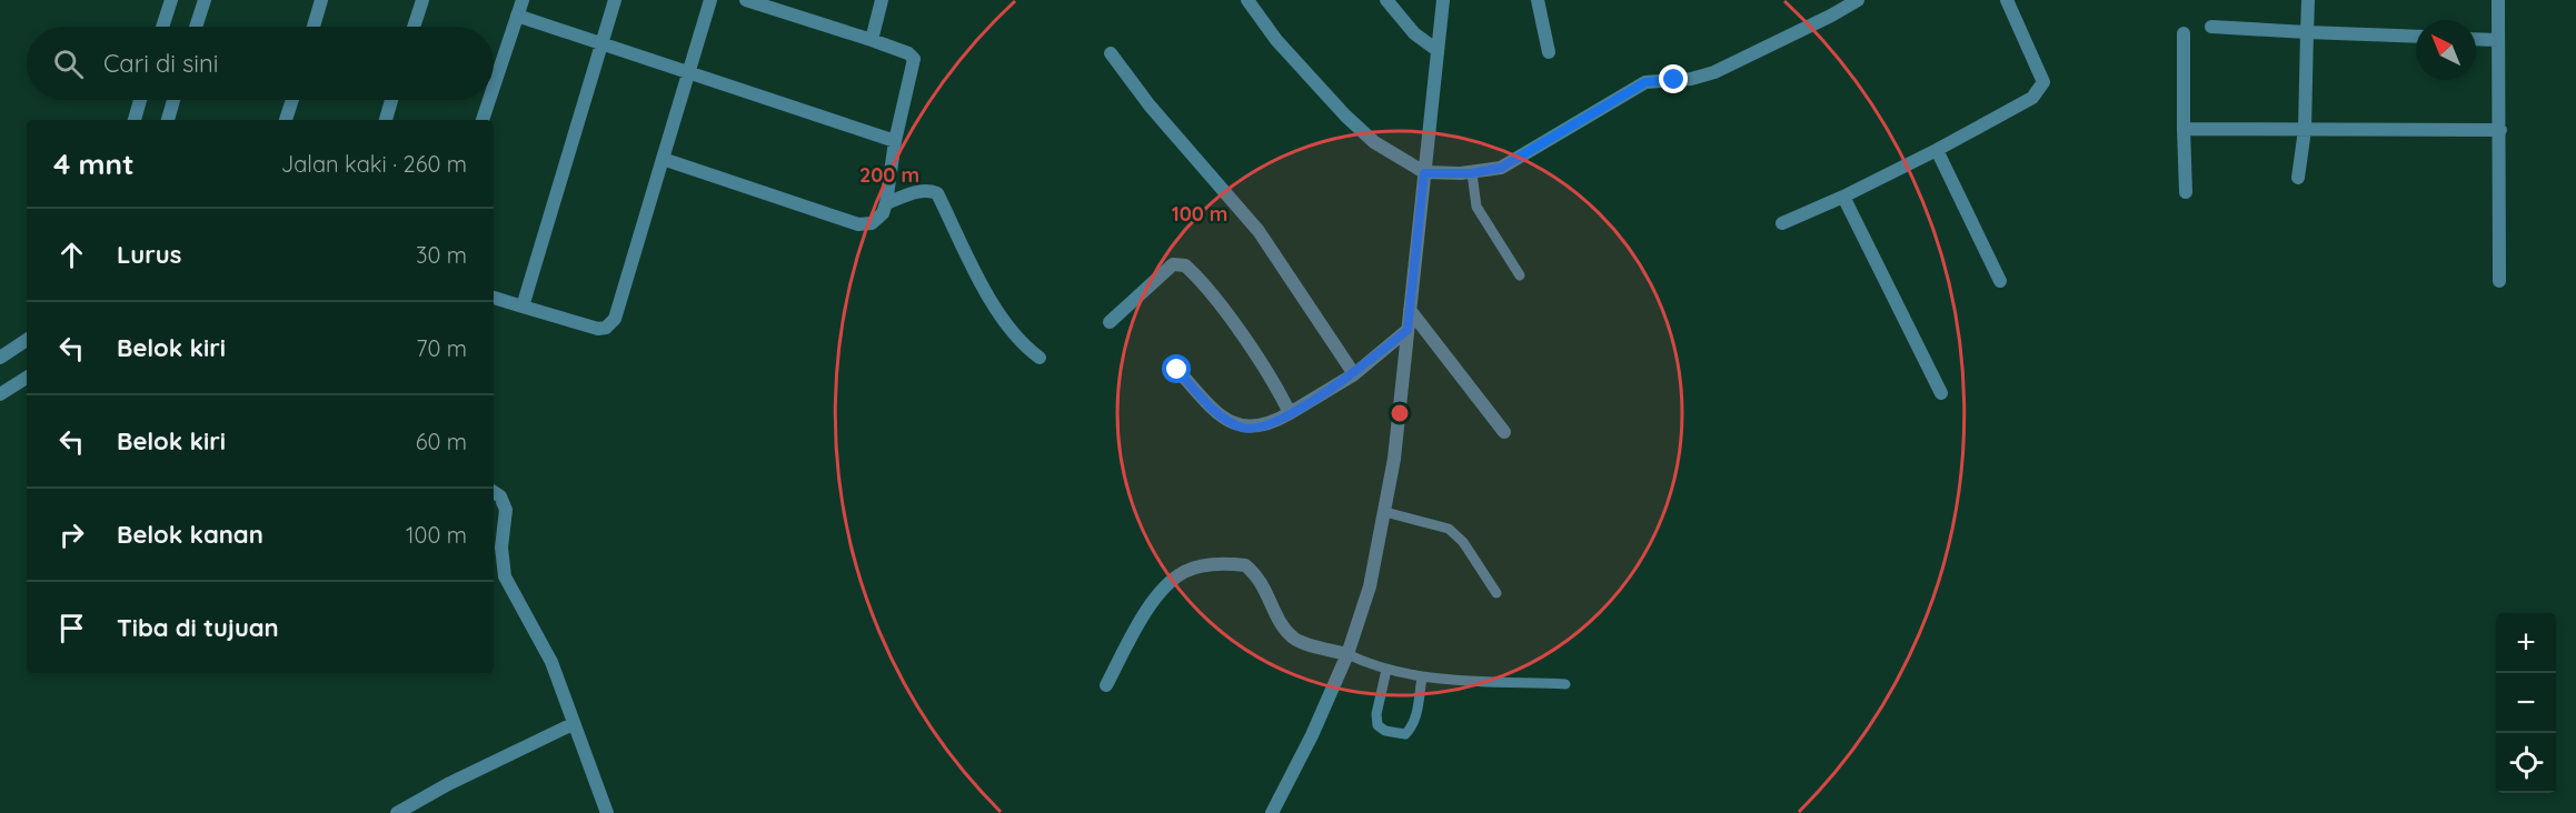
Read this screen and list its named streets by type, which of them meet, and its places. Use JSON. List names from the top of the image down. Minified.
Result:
{"north":"top left","page":{"search":"Cari di sini","heading":["4 mnt","Jalan kaki · 260 m"],"list":[["Lurus","30 m"],["Belok kiri","70 m"],["Belok kiri","60 m"],["Belok kanan","100 m"],"Tiba di tujuan"],"map_buttons":["+","−"]},"rings":["200 m","100 m"]}
